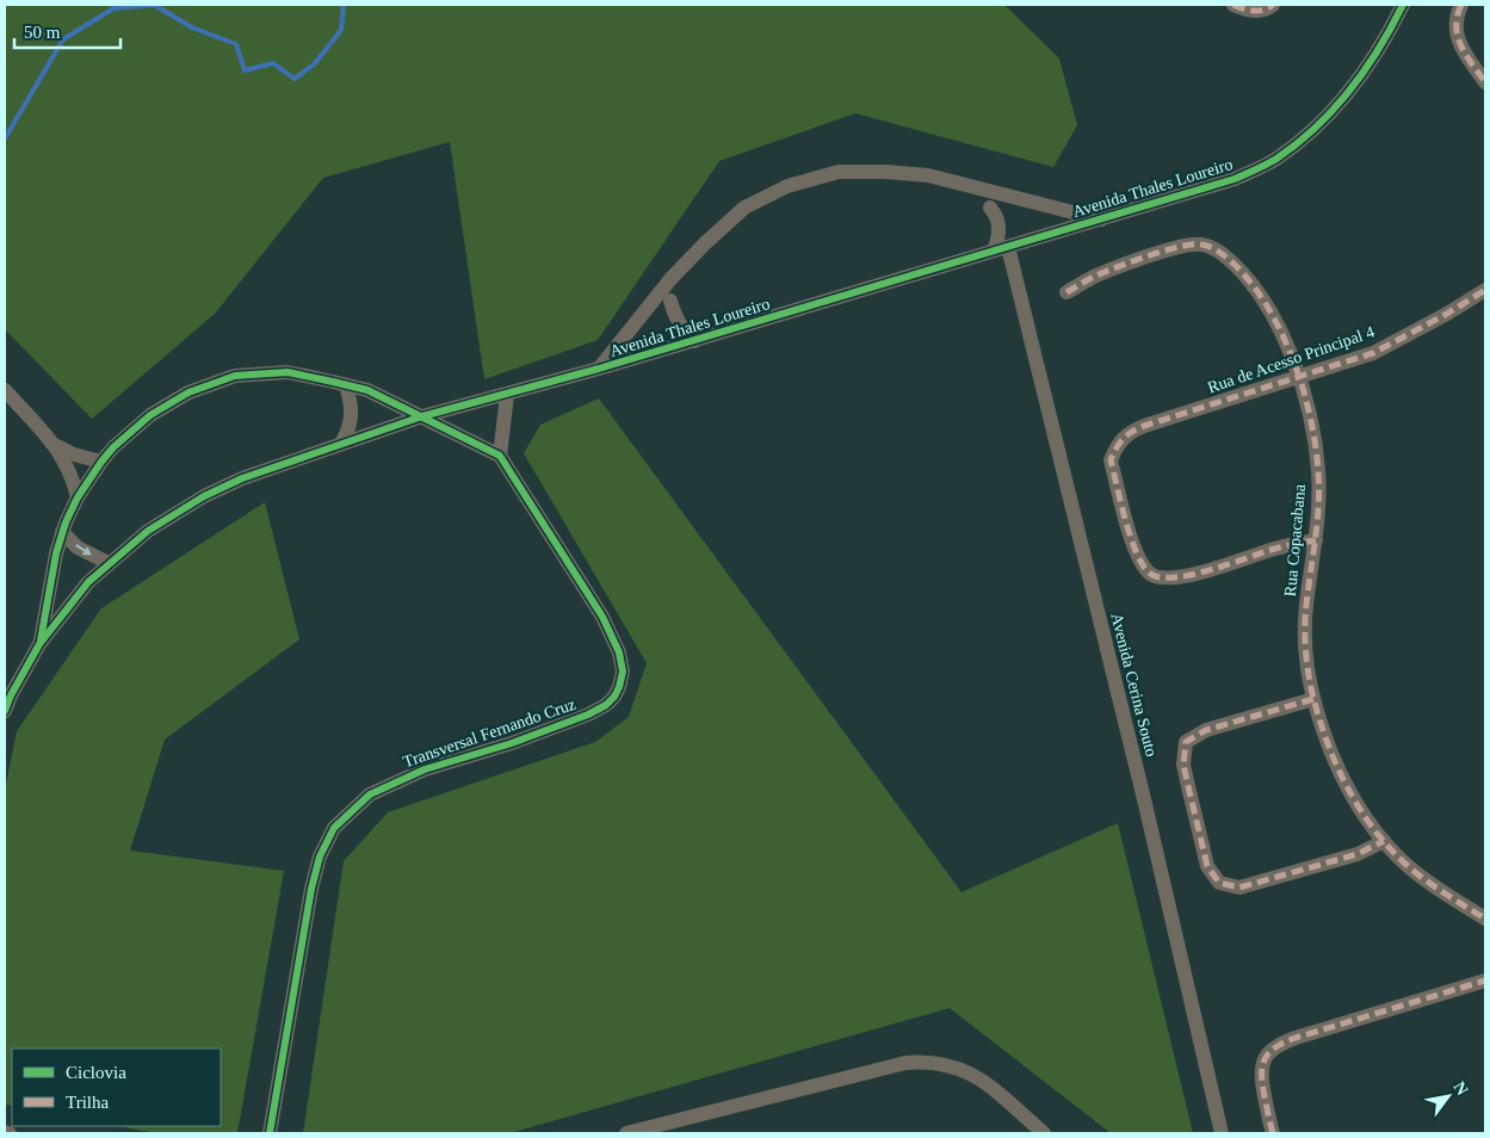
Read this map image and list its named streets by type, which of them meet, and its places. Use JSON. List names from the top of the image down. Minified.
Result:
{"streets":{"street":["Avenida Thales Loureiro","Rua de Acesso Principal 4","Rua Copacabana","Avenida Cerina Souto","Transversal Fernando Cruz"]},"crossings":[["Avenida Thales Loureiro","Avenida Cerina Souto"],["Rua de Acesso Principal 4","Rua Copacabana"]],"legend":["Ciclovia","Trilha"],"scale_bar":"50 m","north":"top right"}
